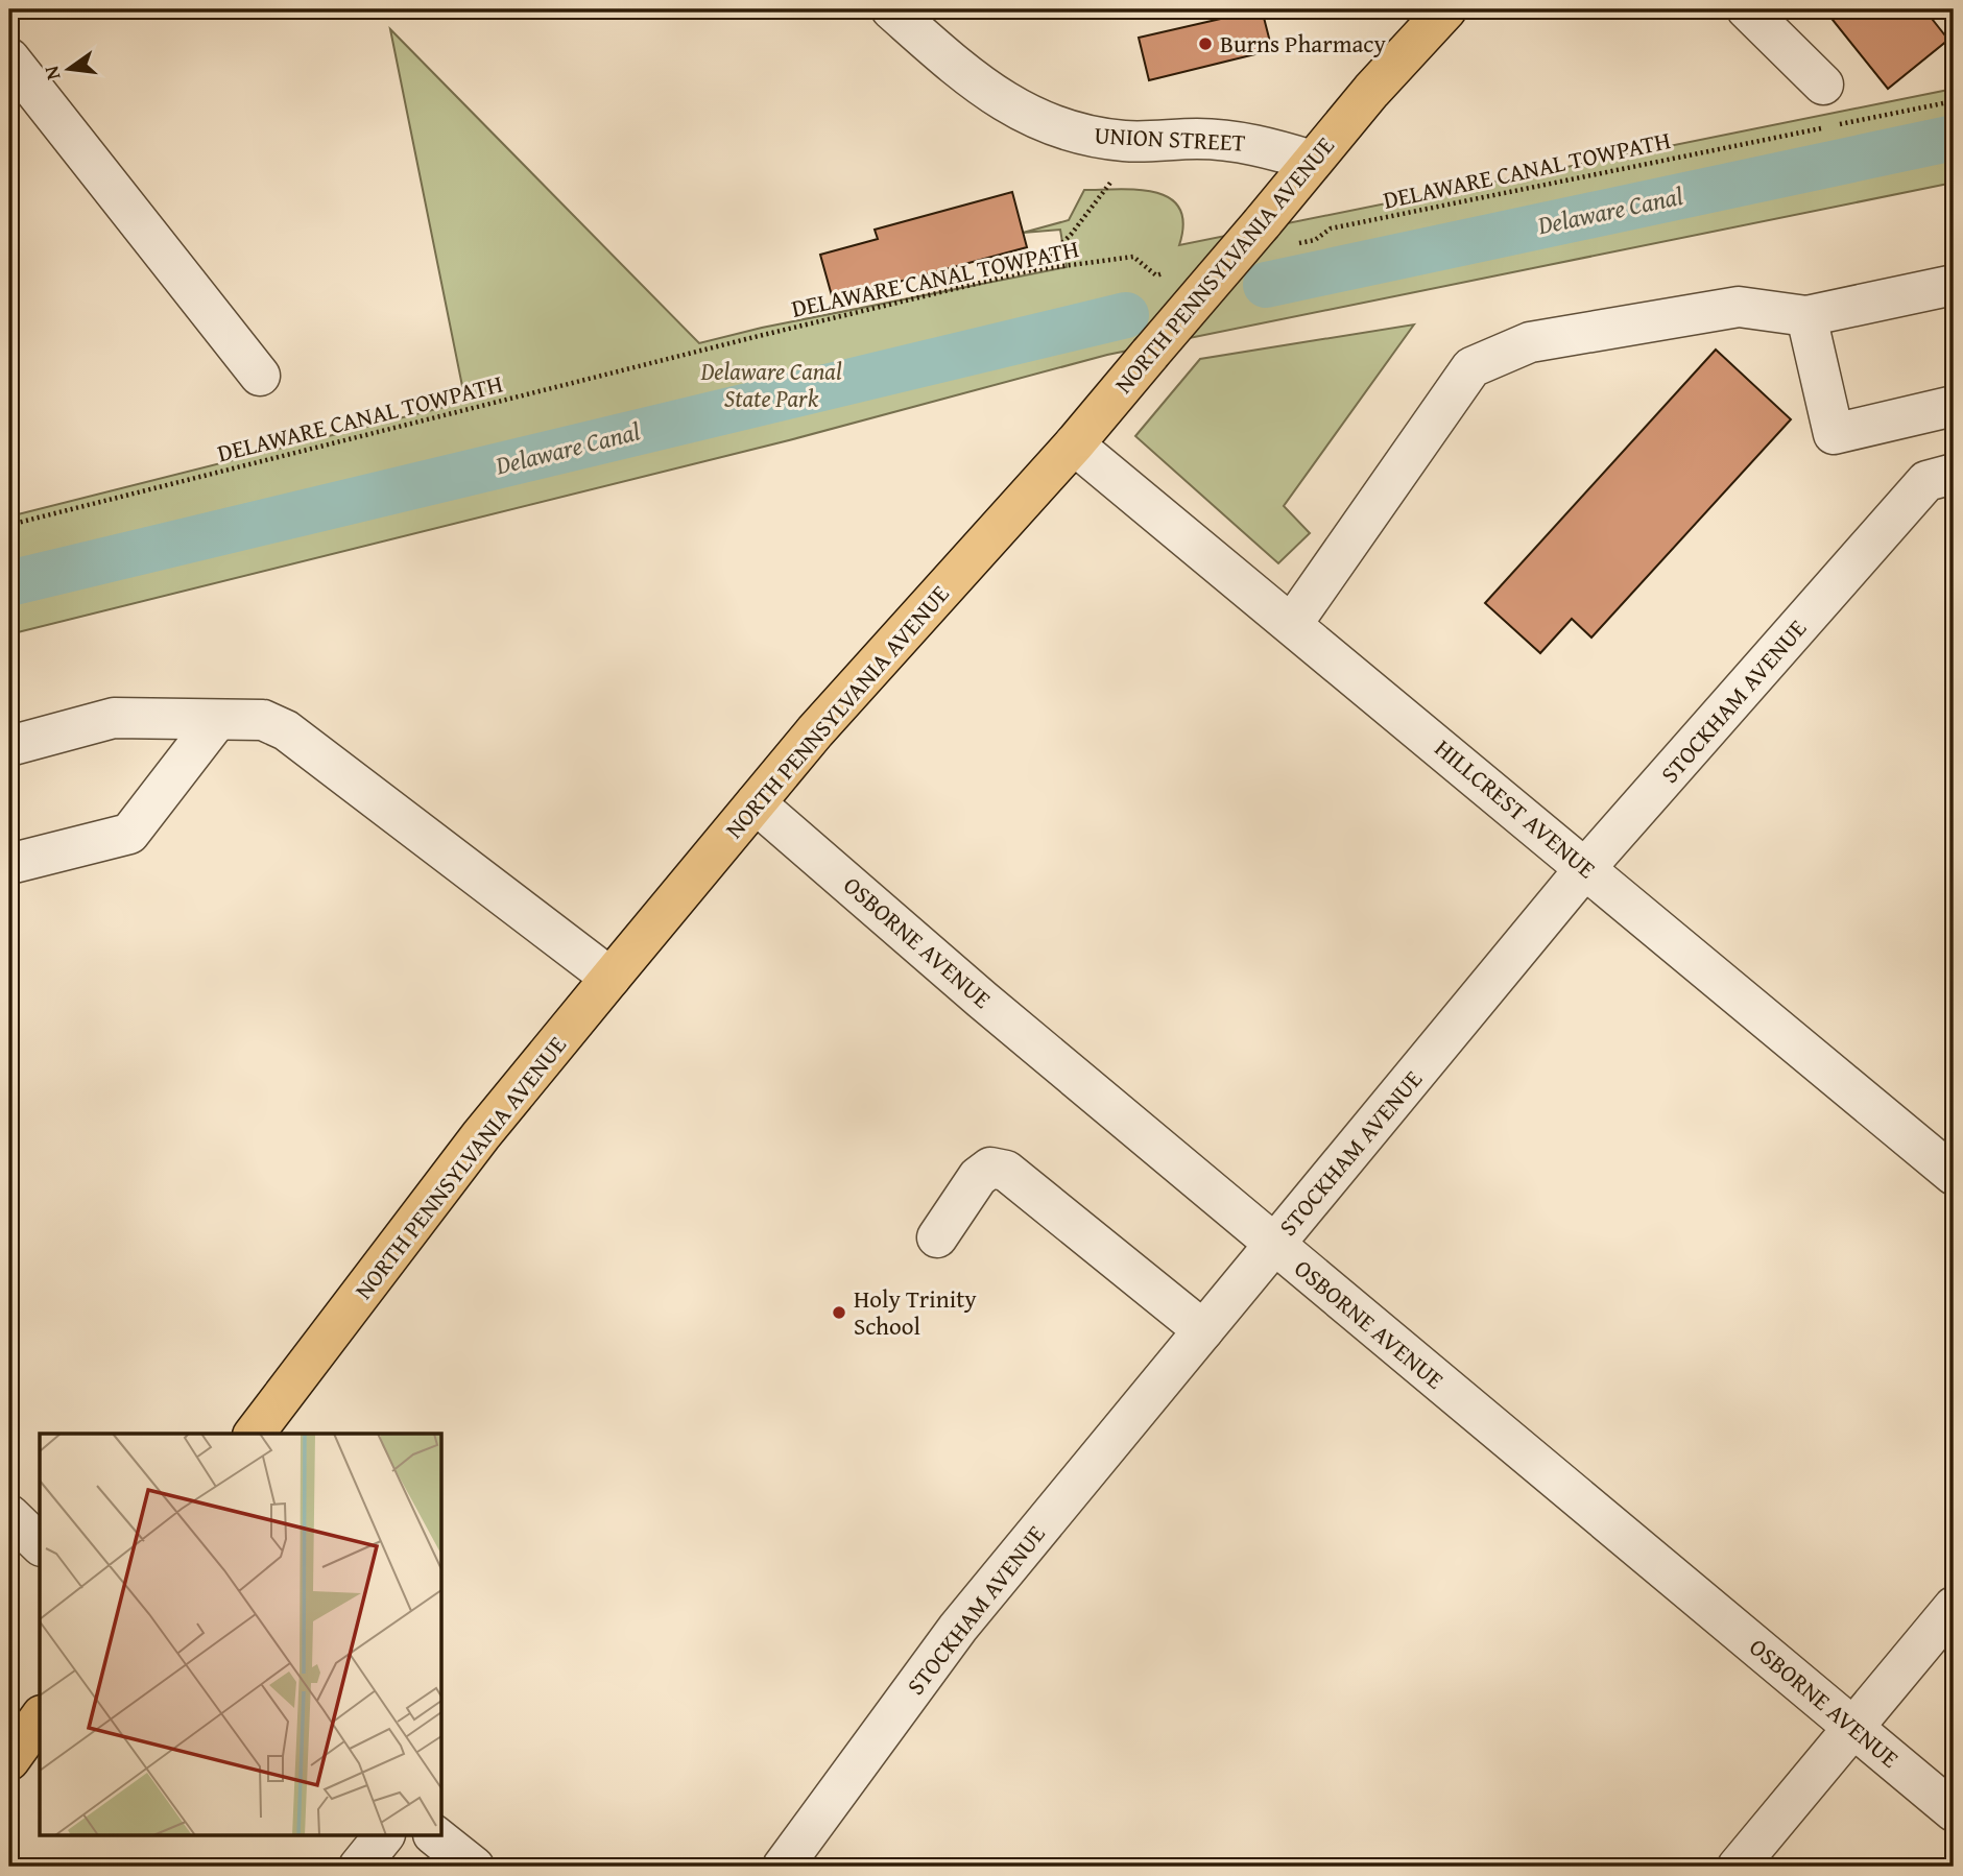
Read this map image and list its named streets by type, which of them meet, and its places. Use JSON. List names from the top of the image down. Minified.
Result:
{"streets":{"main road":["NORTH PENNSYLVANIA AVENUE"],"street":["UNION STREET","STOCKHAM AVENUE","HILLCREST AVENUE","OSBORNE AVENUE"],"path":["DELAWARE CANAL TOWPATH"]},"crossings":[["UNION STREET","NORTH PENNSYLVANIA AVENUE"],["DELAWARE CANAL TOWPATH","NORTH PENNSYLVANIA AVENUE"],["NORTH PENNSYLVANIA AVENUE","HILLCREST AVENUE"],["NORTH PENNSYLVANIA AVENUE","OSBORNE AVENUE"],["STOCKHAM AVENUE","HILLCREST AVENUE"],["STOCKHAM AVENUE","OSBORNE AVENUE"]],"water":["Delaware Canal"],"parks":["Delaware Canal State Park"],"places":["Burns Pharmacy","Holy Trinity School"],"north":"left"}
